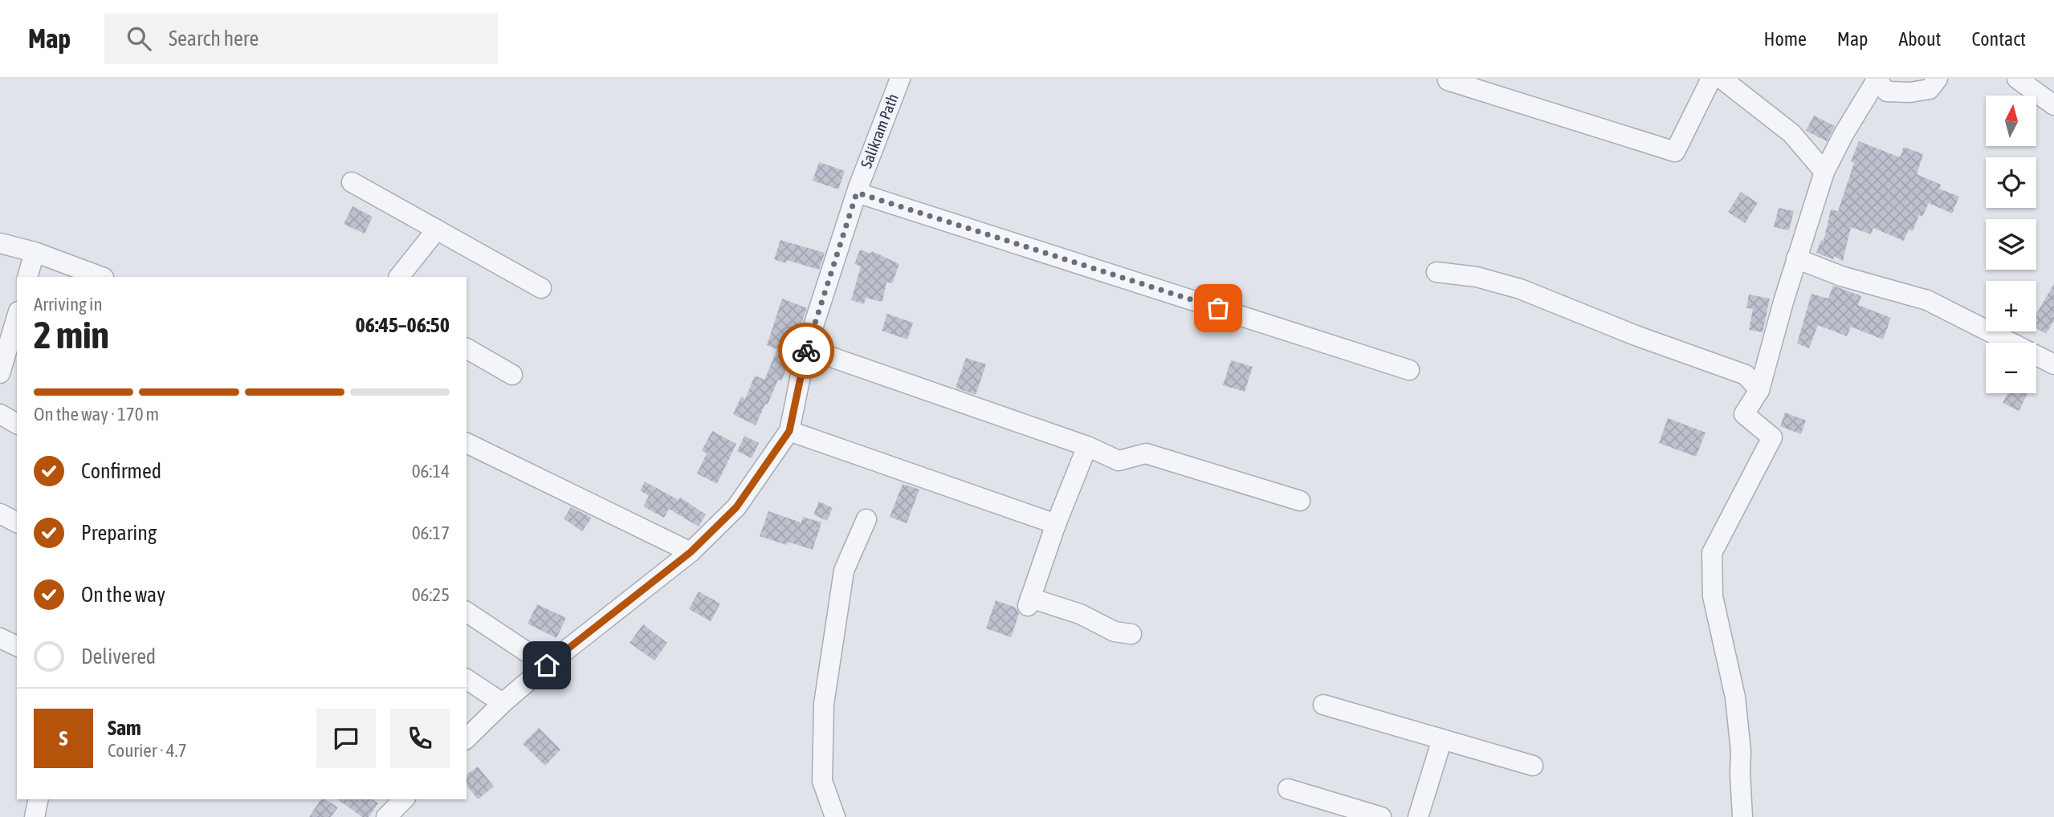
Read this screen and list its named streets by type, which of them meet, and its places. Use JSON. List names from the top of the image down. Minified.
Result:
{"streets":{"street":["Salikram Path"]},"north":"top","page":{"header":"Map","search":"Search here","nav":["Home","Map","About","Contact"],"map_buttons":["+","−"],"heading":["2 min","Arriving in","06:45–06:50"],"panel":["Sam","Courier · 4.7"],"bar":"On the way · 170 m","list":[["Confirmed","06:14"],["Preparing","06:17"],["On the way","06:25"],"Delivered"],"round":"S"}}
